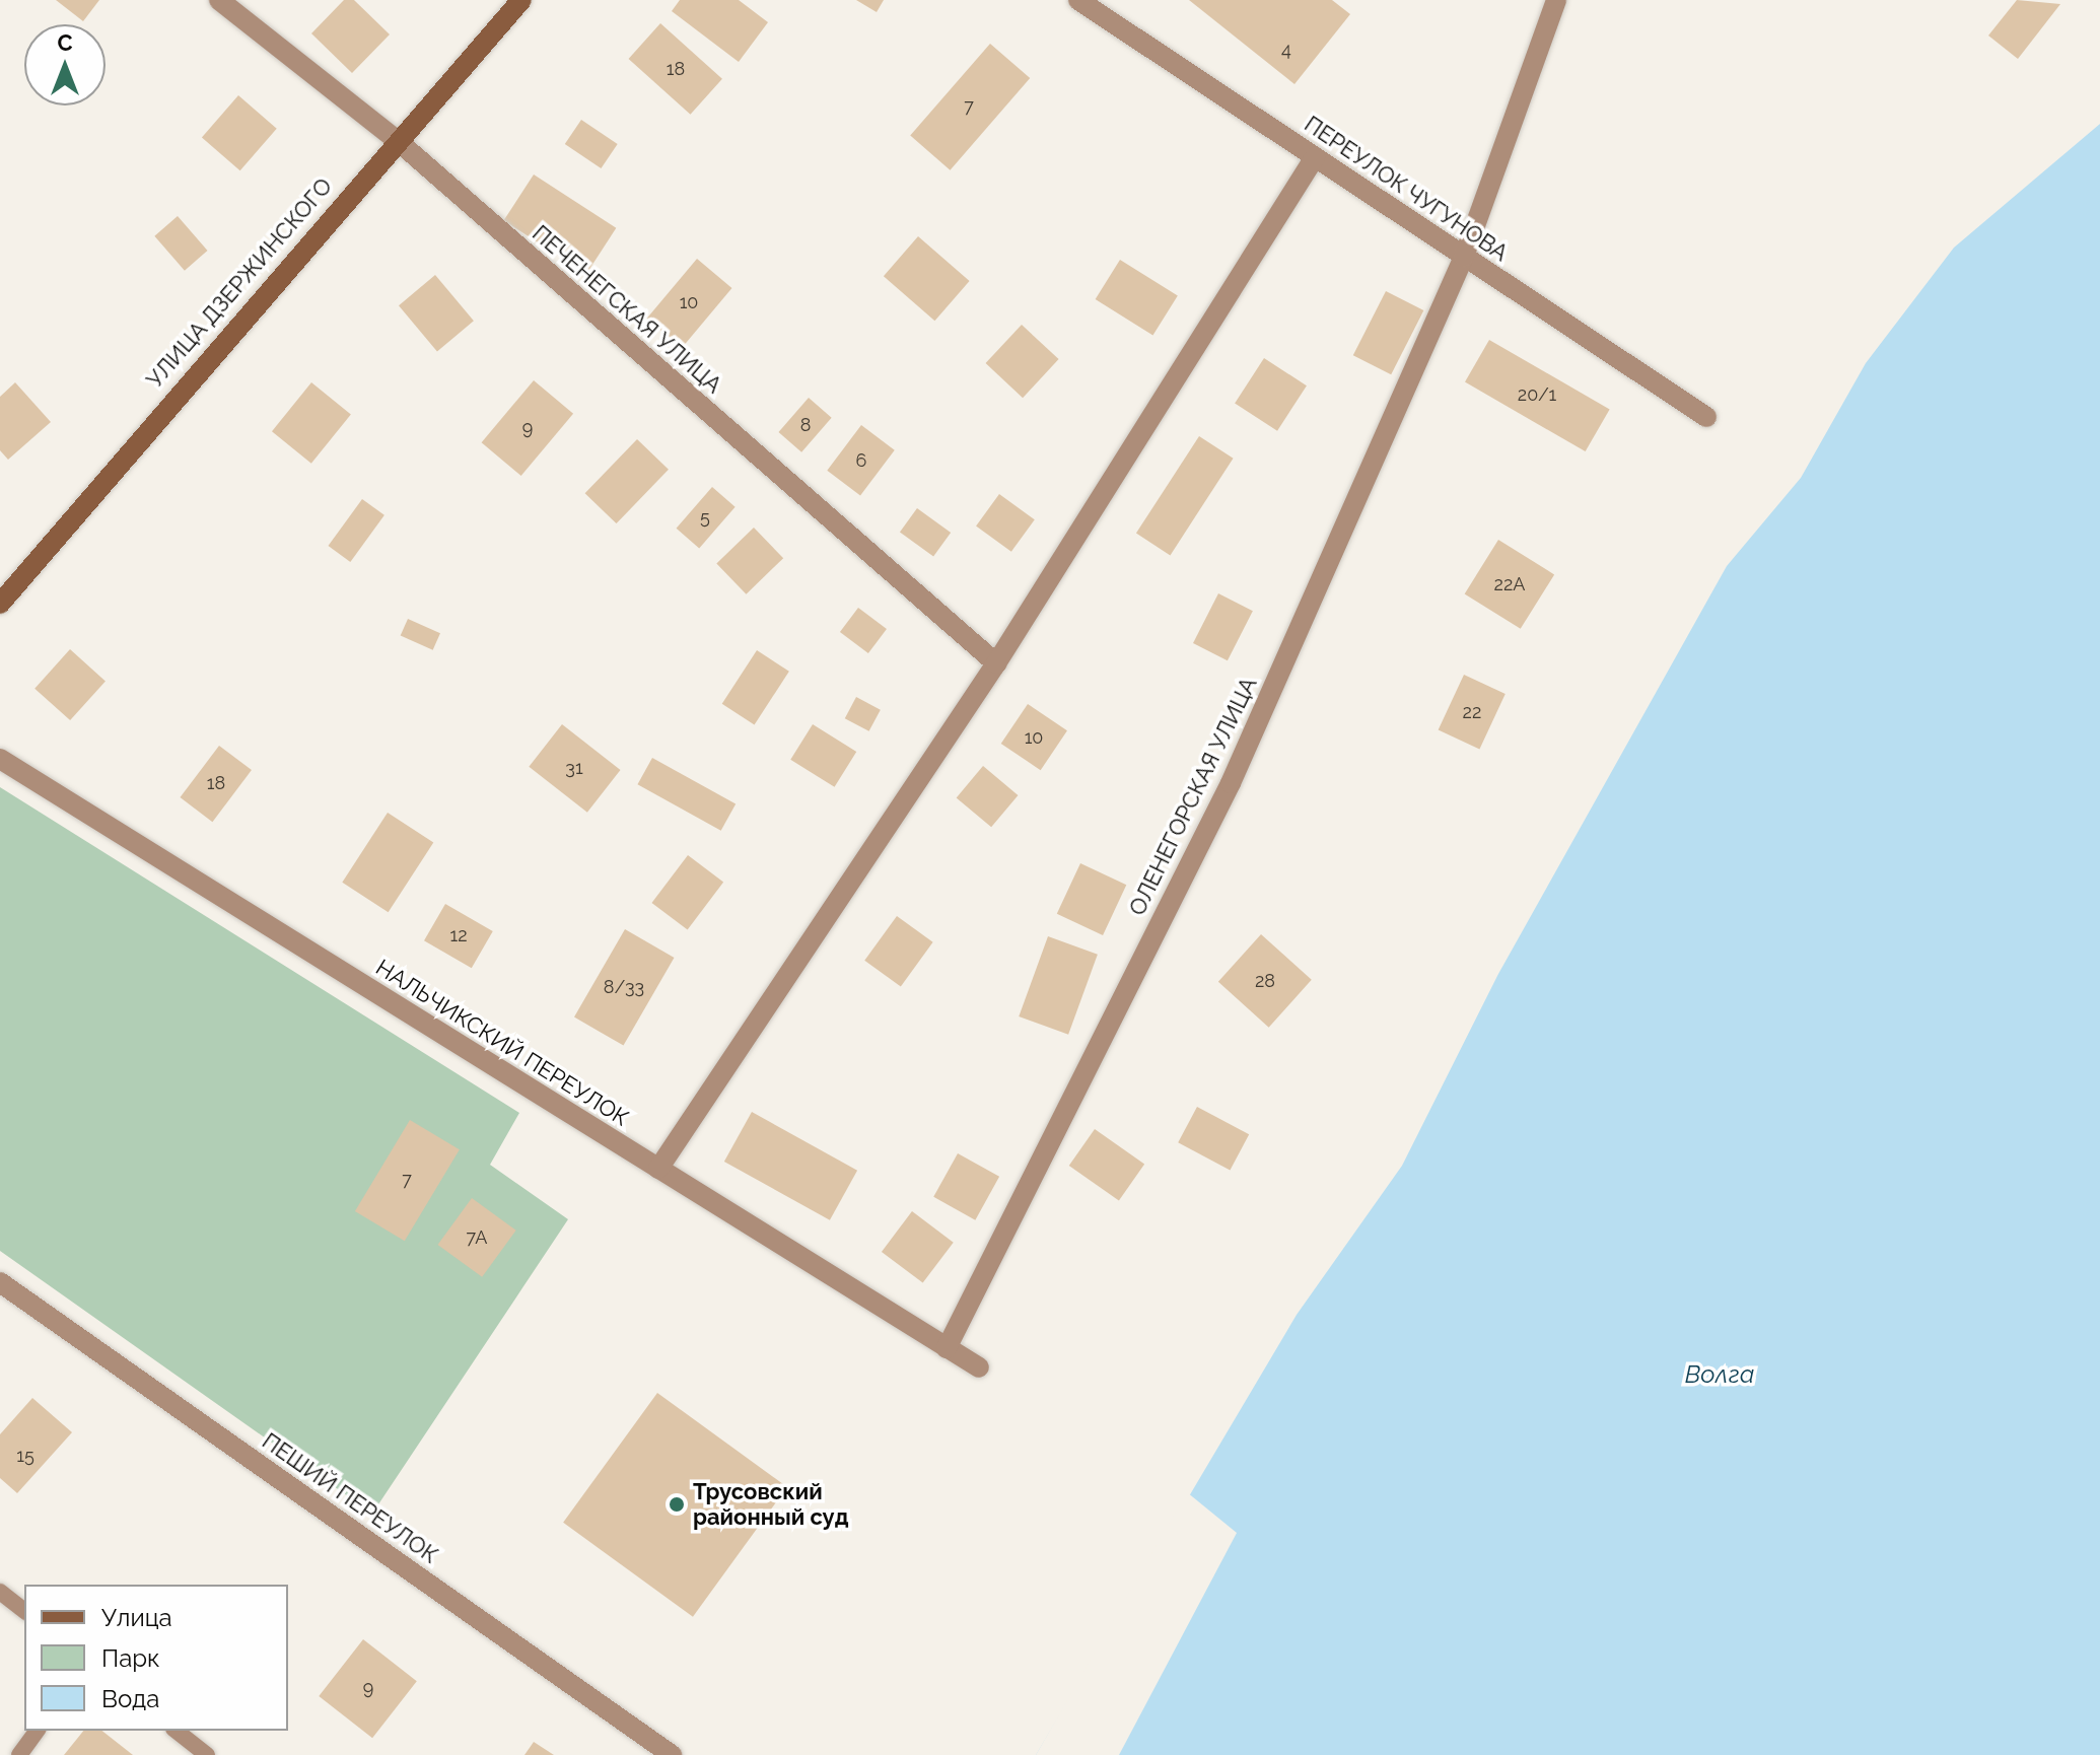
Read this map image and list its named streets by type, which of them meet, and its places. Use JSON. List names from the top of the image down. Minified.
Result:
{"streets":{"main road":["УЛИЦА ДЗЕРЖИНСКОГО"],"street":["ПЕРЕУЛОК ЧУГУНОВА","ПЕЧЕНЕГСКАЯ УЛИЦА","ОЛЕНЕГОРСКАЯ УЛИЦА","НАЛЬЧИКСКИЙ ПЕРЕУЛОК","ПЕШИЙ ПЕРЕУЛОК"]},"crossings":[["ПЕРЕУЛОК ЧУГУНОВА","ОЛЕНЕГОРСКАЯ УЛИЦА"],["УЛИЦА ДЗЕРЖИНСКОГО","ПЕЧЕНЕГСКАЯ УЛИЦА"],["ОЛЕНЕГОРСКАЯ УЛИЦА","НАЛЬЧИКСКИЙ ПЕРЕУЛОК"]],"water":["Волга"],"places":["Трусовский районный суд"],"house_numbers":["4","18","7","10","20/1","8","9","6","5","22А","22","10","31","18","12","28","8/33","7","7А","15","9"],"legend":["Улица","Парк","Вода"],"north":"top"}
